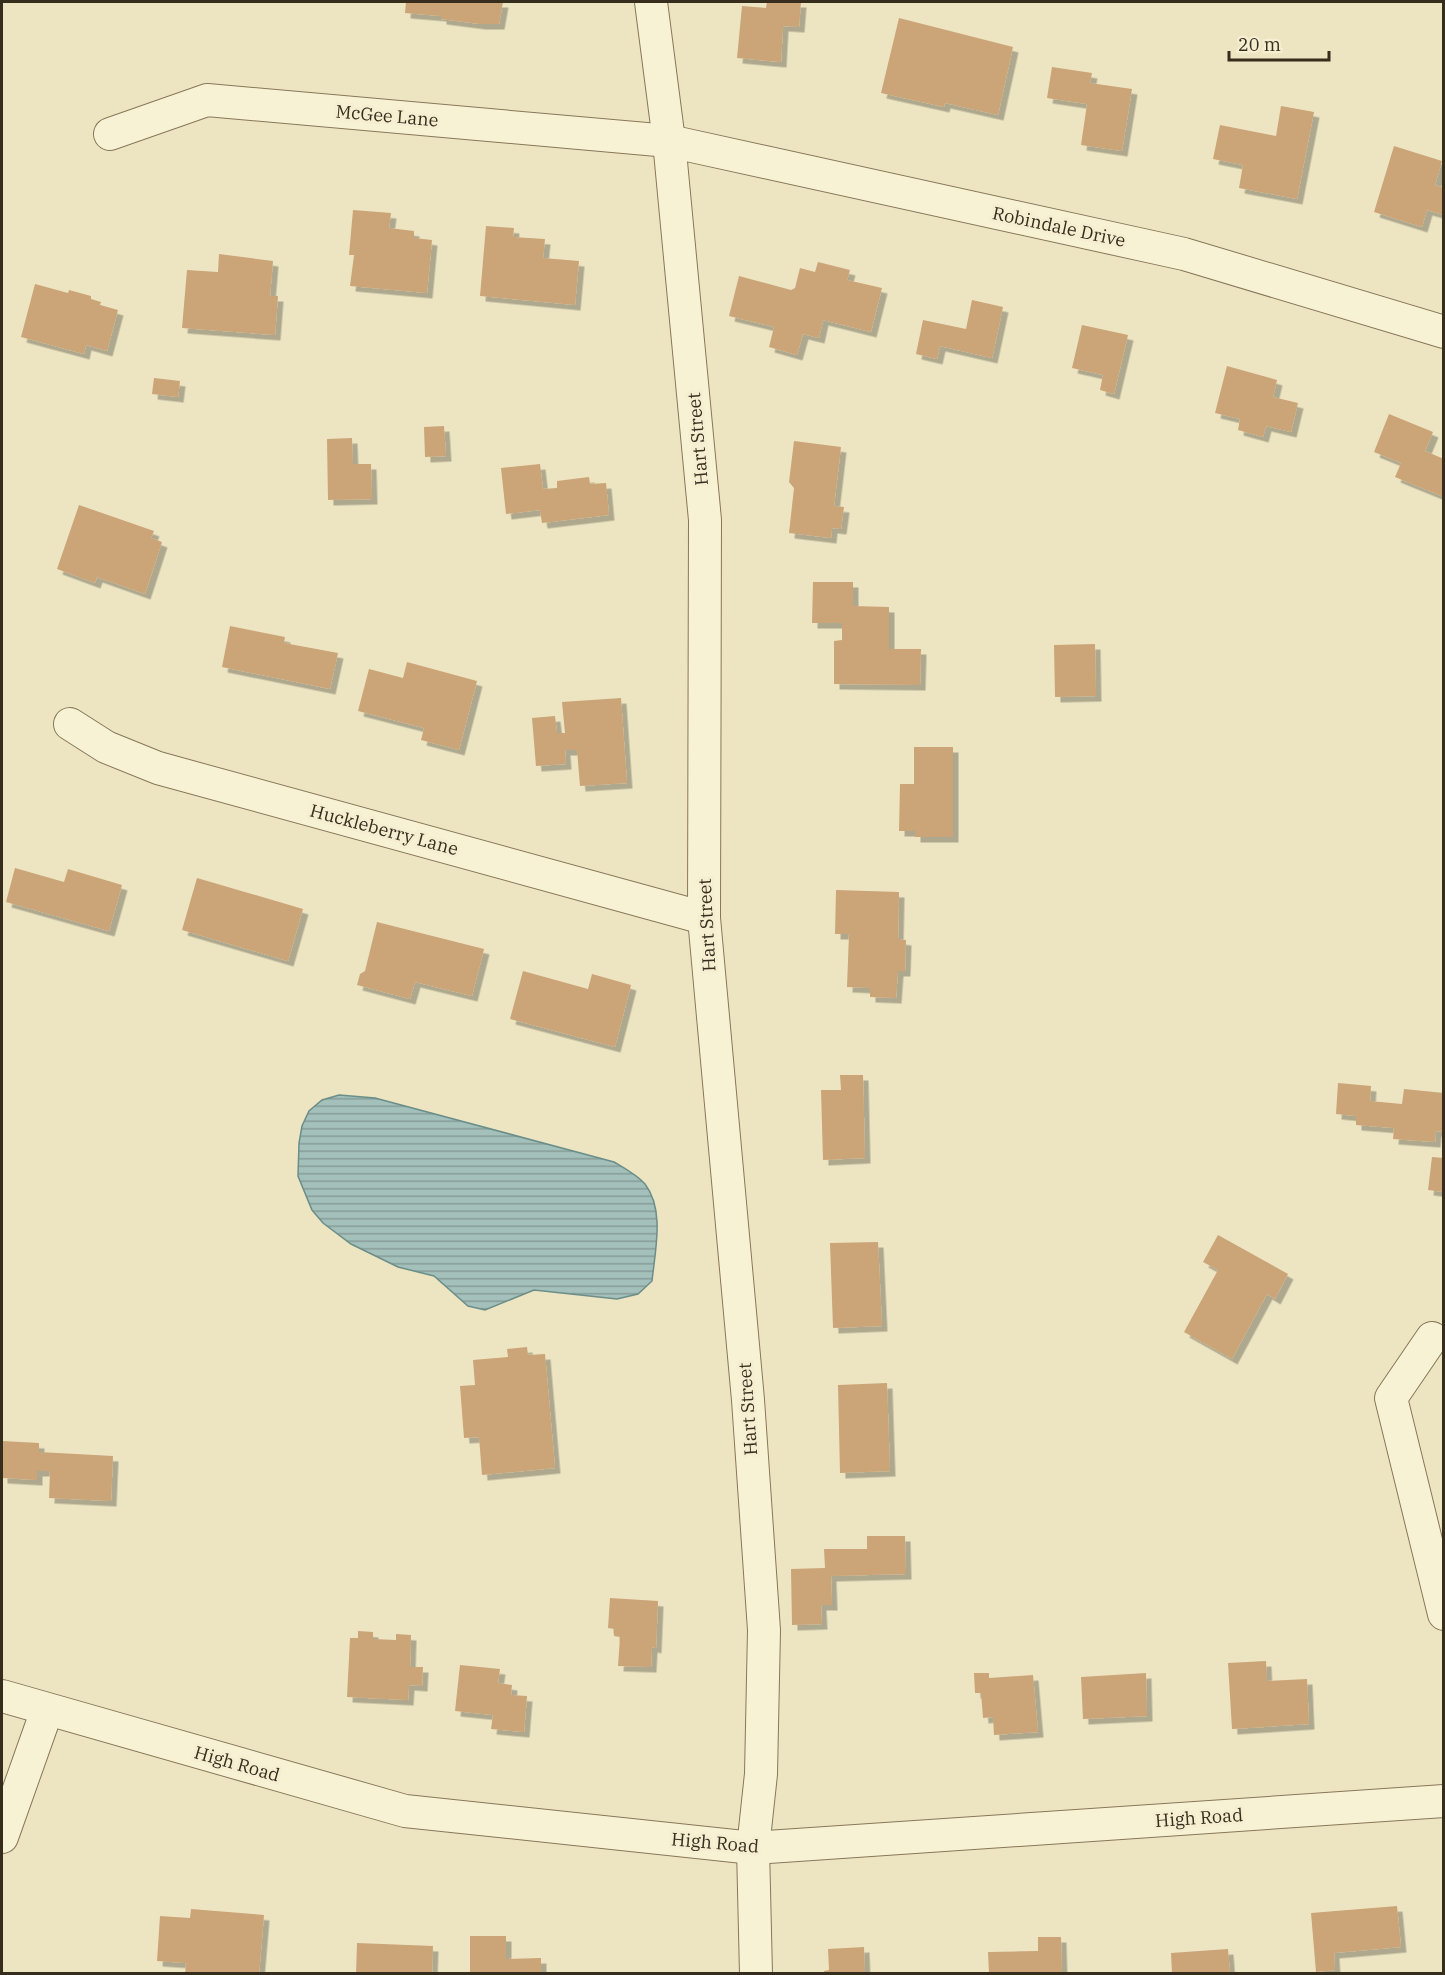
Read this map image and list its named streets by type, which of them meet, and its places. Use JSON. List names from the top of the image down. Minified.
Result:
{"streets":{"street":["McGee Lane","Robindale Drive","Hart Street","Huckleberry Lane","High Road"]},"crossings":[["McGee Lane","Robindale Drive"],["McGee Lane","Hart Street"],["Robindale Drive","Hart Street"],["Hart Street","Huckleberry Lane"],["Hart Street","High Road"]],"scale_bar":"20 m"}
